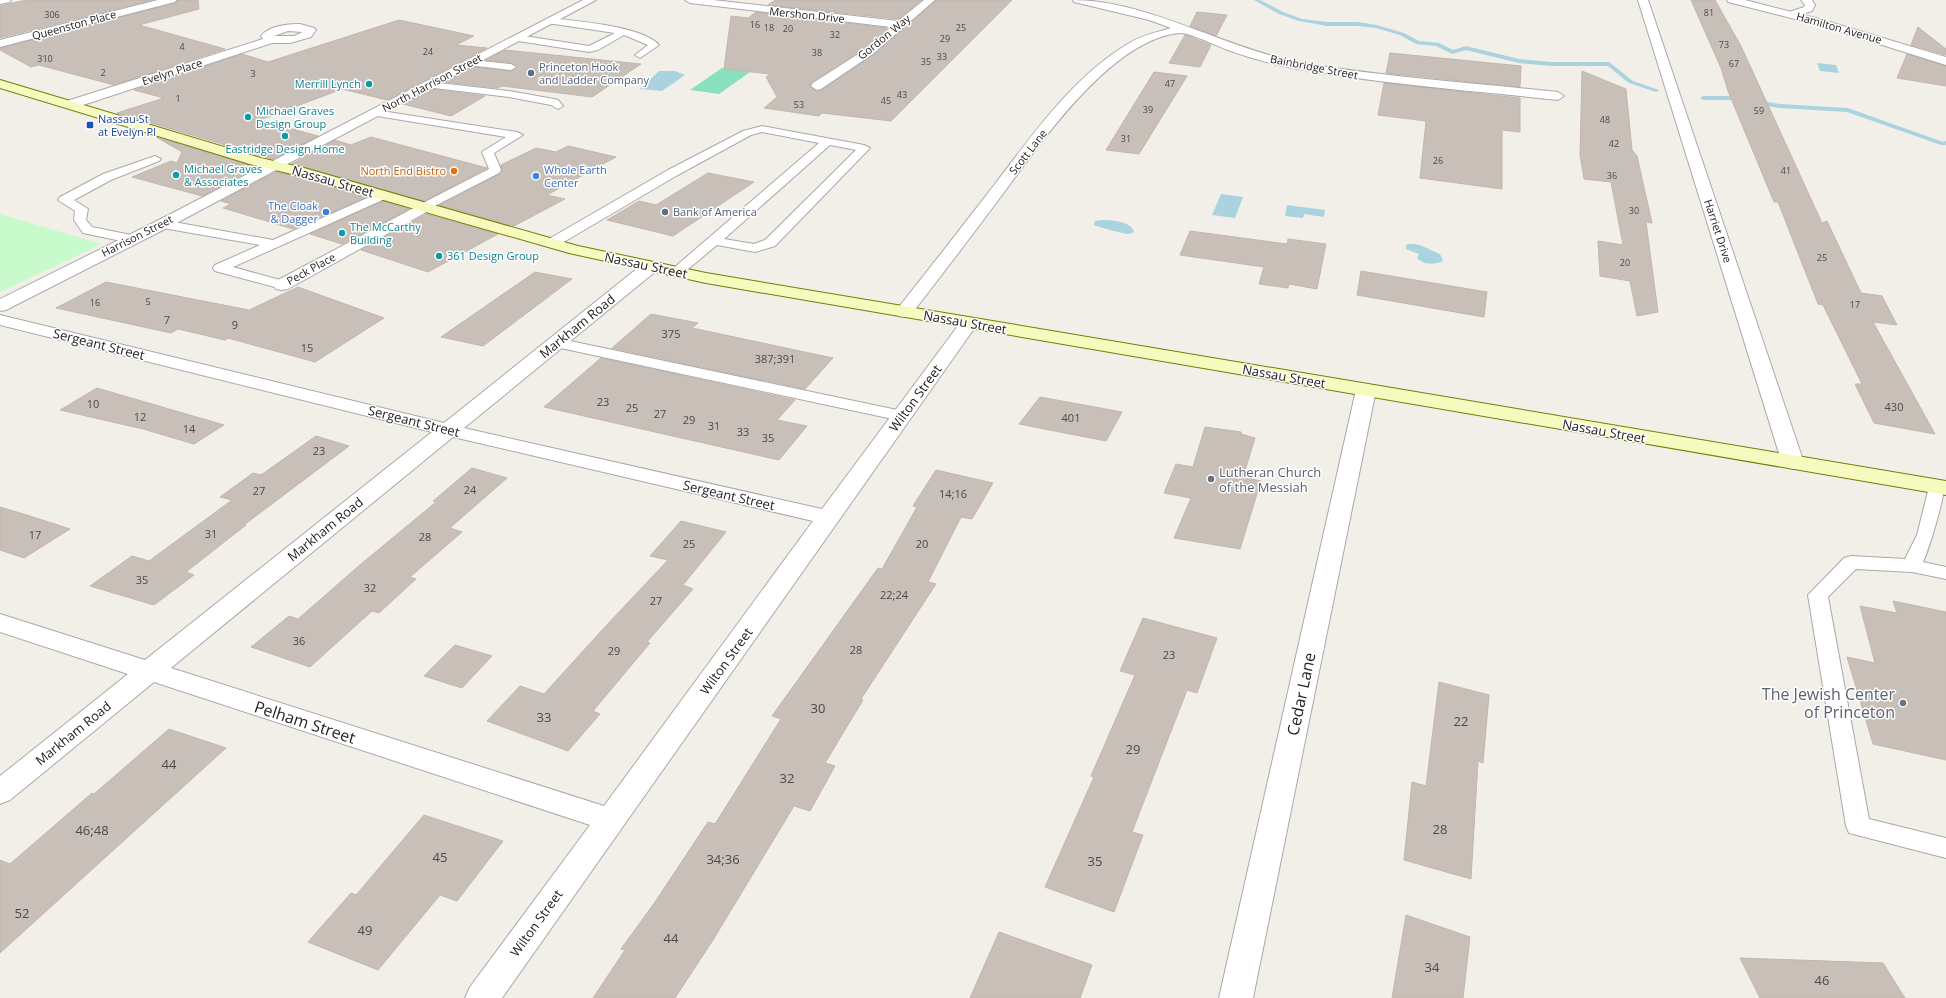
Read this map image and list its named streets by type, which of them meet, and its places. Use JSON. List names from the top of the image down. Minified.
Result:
{"streets":{"main road":["Nassau Street"],"street":["Mershon Drive","Queenston Place","Hamilton Avenue","Gordon Way","Bainbridge Street","Evelyn Place","North Harrison Street","Scott Lane","Harriet Drive","Harrison Street","Peck Place","Markham Road","Sergeant Street","Wilton Street","Cedar Lane","Pelham Street"]},"crossings":[["Mershon Drive","Gordon Way"],["Bainbridge Street","Scott Lane"],["Evelyn Place","Nassau Street"],["North Harrison Street","Nassau Street"],["North Harrison Street","Harrison Street"],["Scott Lane","Nassau Street"],["Nassau Street","Harriet Drive"],["Nassau Street","Harrison Street"],["Nassau Street","Peck Place"],["Nassau Street","Markham Road"],["Nassau Street","Wilton Street"],["Nassau Street","Cedar Lane"],["Markham Road","Sergeant Street"],["Markham Road","Pelham Street"],["Sergeant Street","Wilton Street"],["Wilton Street","Pelham Street"]],"places":{"other":["Princeton Hook and Ladder Company","Merrill Lynch","Michael Graves Design Group","Eastridge Design Home","North End Bistro","Michael Graves & Associates","Whole Earth Center","The Cloak & Dagger","Bank of America","The McCarthy Building","361 Design Group","Lutheran Church of the Messiah","The Jewish Center of Princeton"],"transit":["Nassau St at Evelyn Pl"]},"house_numbers":["81","306","16","18","25","20","32","29","73","4","24","38","33","310","35","67","2","3","47","43","1","45","53","39","59","48","31","42","26","41","36","30","25","20","5","16","17","7","9","375","15","387;391","23","10","430","25","27","12","401","29","31","14","33","35","23","24","27","14;16","31","17","28","25","20","35","32","22;24","27","36","28","29","23","30","33","22","29","44","32","28","46;48","45","34;36","35","52","49","44","34","46"]}
